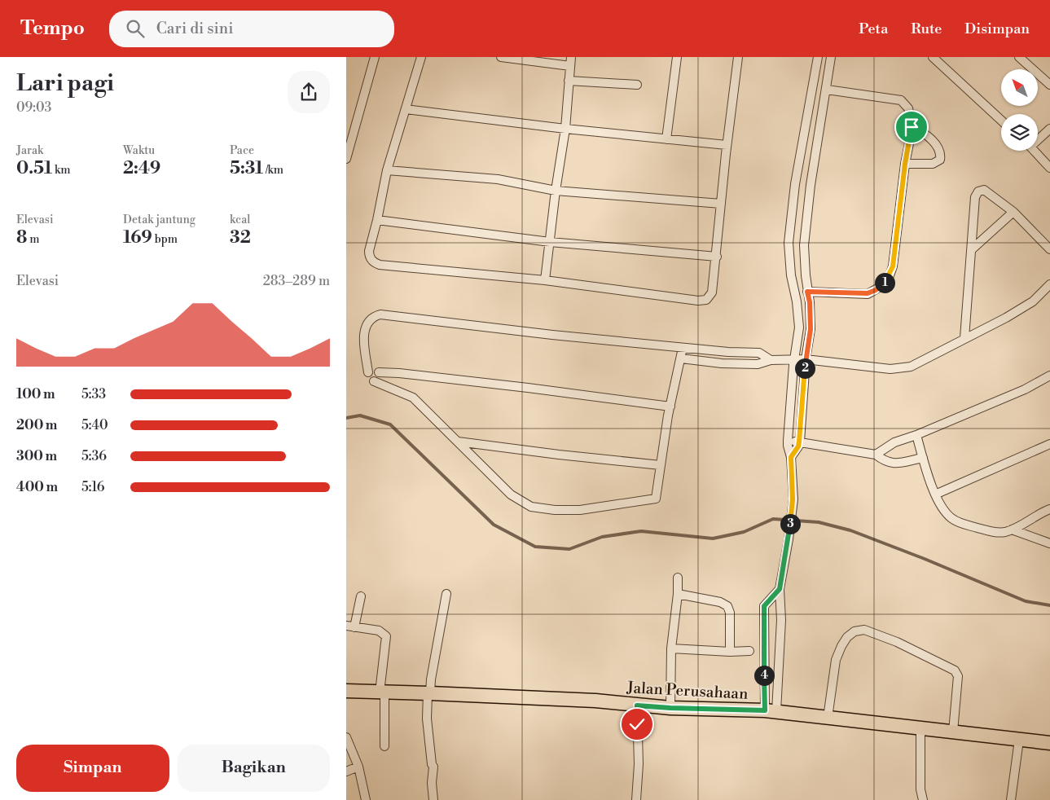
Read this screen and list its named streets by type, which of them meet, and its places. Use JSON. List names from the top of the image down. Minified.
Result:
{"streets":{"main road":["Jalan Perusahaan"]},"north":"top left","page":{"header":"Tempo","search":"Cari di sini","nav":["Peta","Rute","Disimpan"],"heading":["Lari pagi","09:03"],"stats":[["Jarak","0.51 km"],["Waktu","2:49"],["Pace","5:31 /km"],["Elevasi","8 m"],["Detak jantung","169 bpm"],["kcal","32"]],"chart":["Elevasi","283–289 m"],"pins":["1","2","3","4"],"list":[{"name":"100 m","note":"5:33"},{"name":"200 m","note":"5:40"},{"name":"300 m","note":"5:36"},{"name":"400 m","note":"5:16"}],"buttons":["Simpan","Bagikan"]}}
